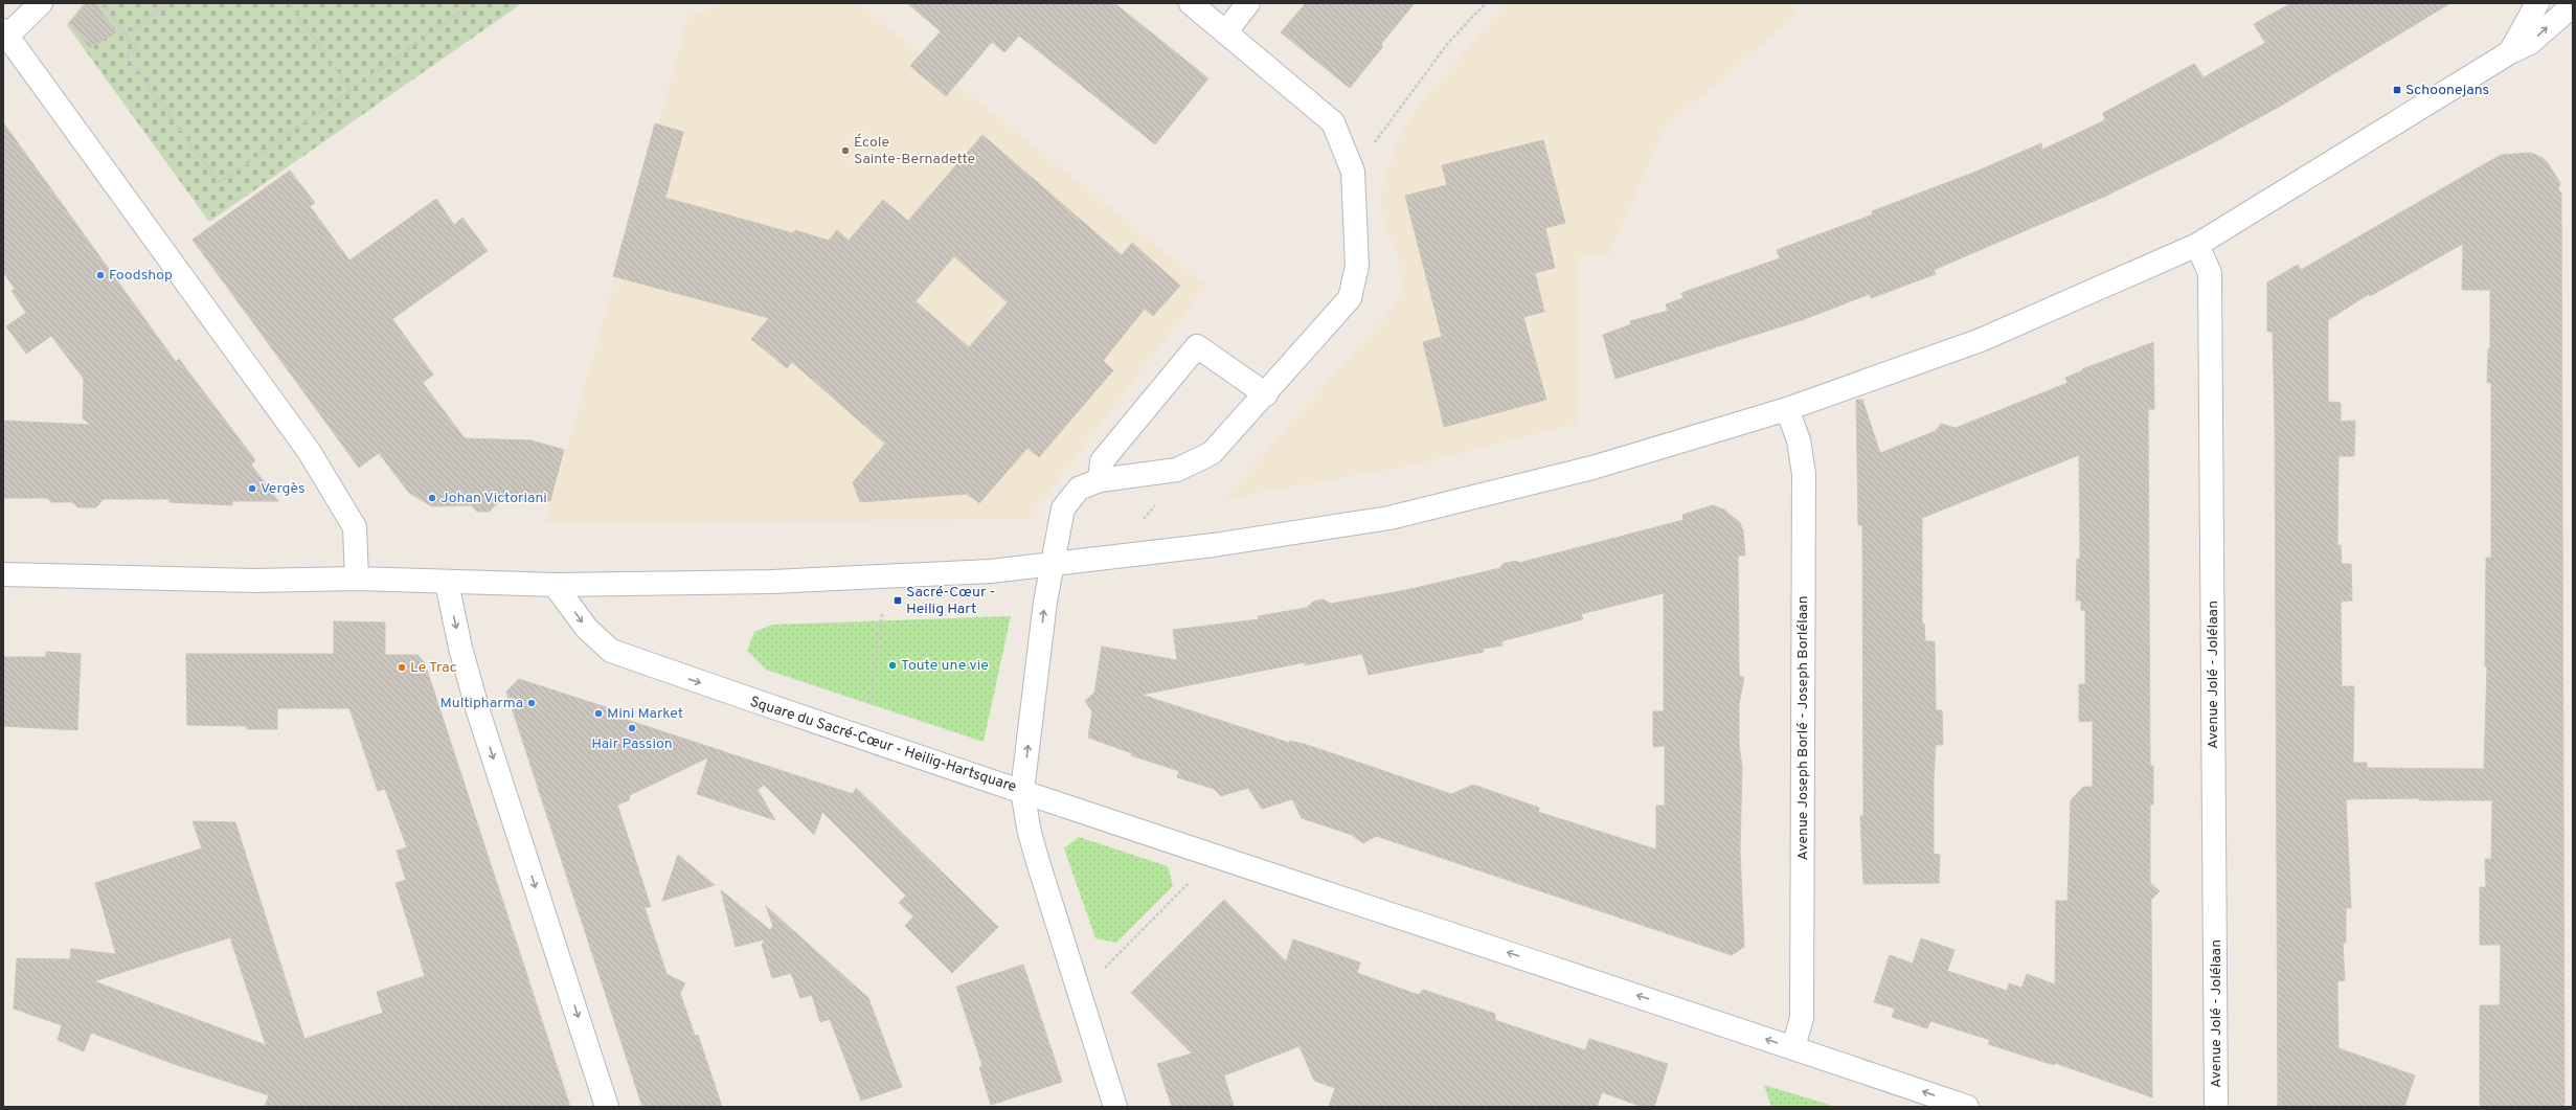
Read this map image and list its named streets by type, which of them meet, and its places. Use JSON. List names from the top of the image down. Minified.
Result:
{"streets":{"street":["Avenue Jolé - Jolélaan","Avenue Joseph Borlé - Joseph Borlélaan","Square du Sacré-Cœur - Heilig-Hartsquare"]},"places":{"transit":["Schoonejans","Sacré-Cœur - Heilig Hart"],"other":["École Sainte-Bernadette","Foodshop","Vergès","Johan Victoriani","Toute une vie","Le Trac","Multipharma","Mini Market","Hair Passion"]}}
